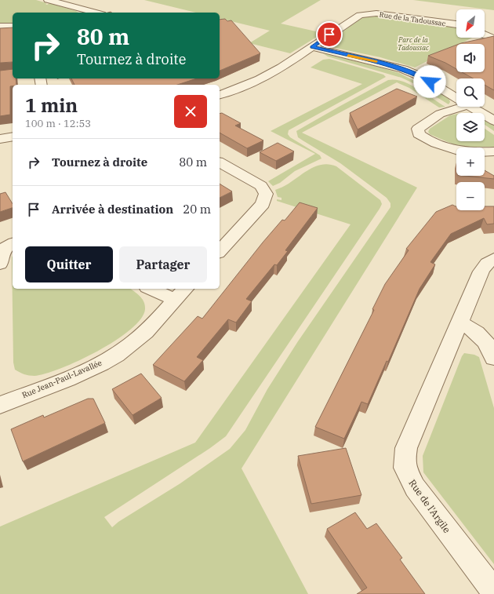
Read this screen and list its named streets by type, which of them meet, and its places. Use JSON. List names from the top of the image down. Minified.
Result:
{"streets":{"street":["Rue de la Tadoussac","Rue Jean-Paul-Lavallée","Rue de l'Argile"]},"parks":["Parc de la Tadoussac"],"north":"bottom left","page":{"map_buttons":["+","−"],"turn":["80 m","Tournez à droite"],"heading":["1 min","100 m · 12:53"],"list":[{"name":"Tournez à droite","value":"80 m"},{"name":"Arrivée à destination","value":"20 m"}],"buttons":["Quitter","Partager"]}}
